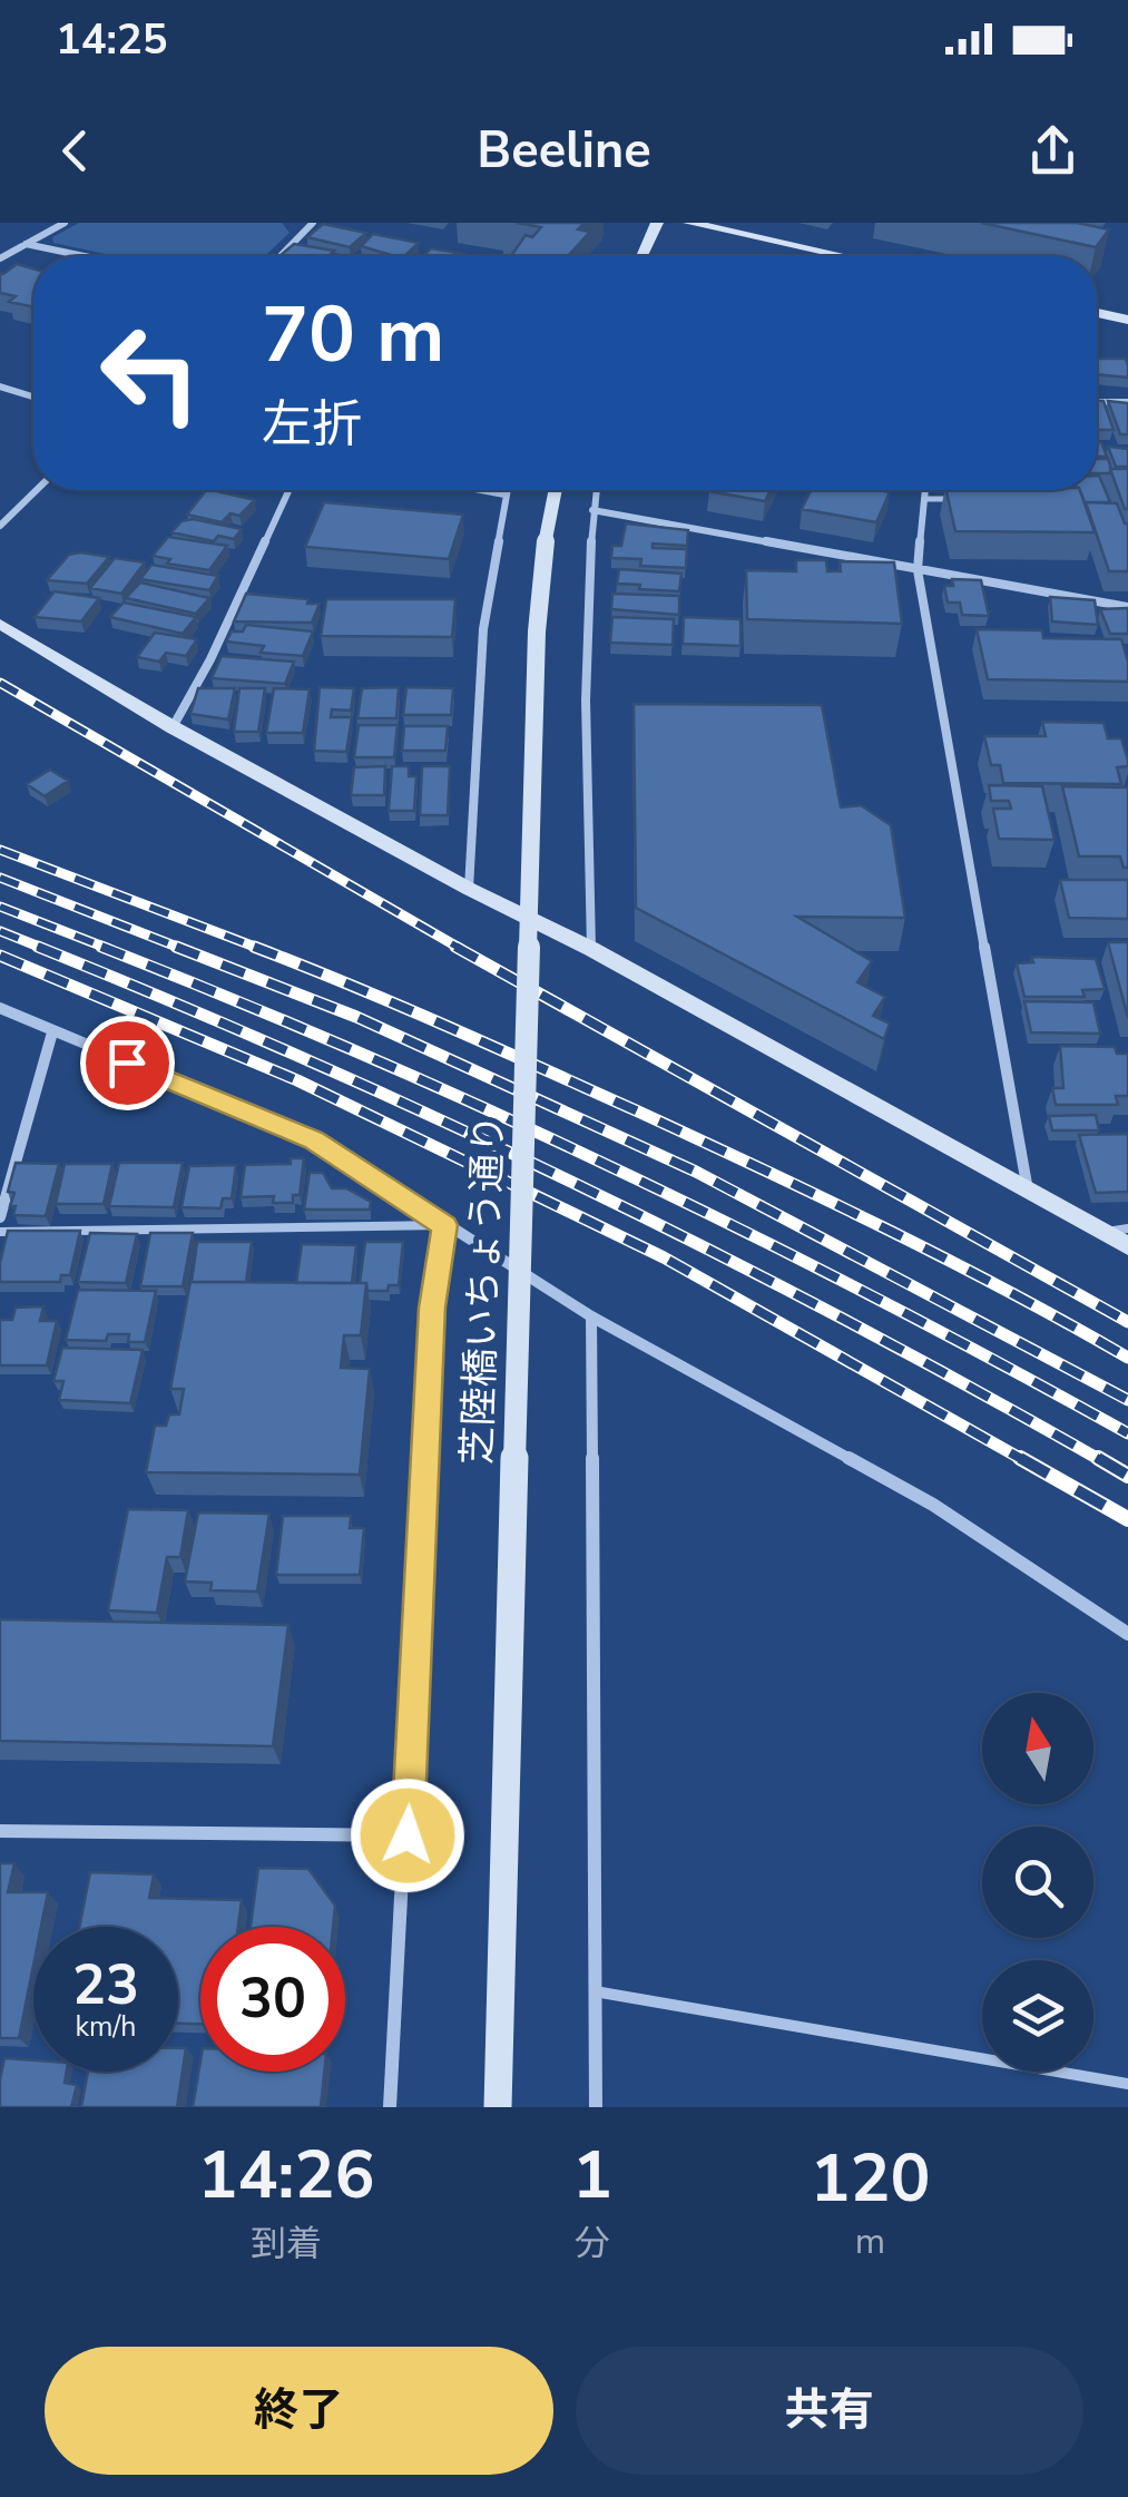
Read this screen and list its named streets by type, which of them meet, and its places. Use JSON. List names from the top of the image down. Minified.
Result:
{"streets":{"street":["芝陸橋いちょう通り"]},"north":"top","page":{"status":"14:25","header":"Beeline","turn":["70 m","左折"],"speed":"23 km/h","limit":"30","eta":["14:26","到着","1","分","120","m"],"buttons":["終了","共有"]}}
